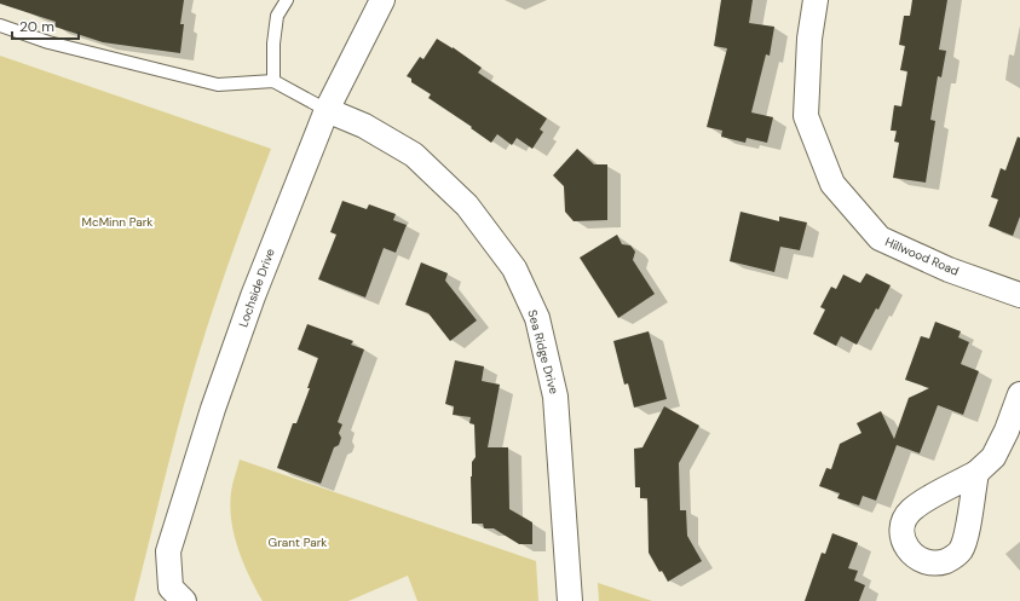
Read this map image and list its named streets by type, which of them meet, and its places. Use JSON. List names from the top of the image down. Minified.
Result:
{"streets":{"street":["Hillwood Road","Lochside Drive","Sea Ridge Drive"]},"crossings":[["Lochside Drive","Sea Ridge Drive"]],"parks":["McMinn Park","Grant Park"],"scale_bar":"20 m"}
